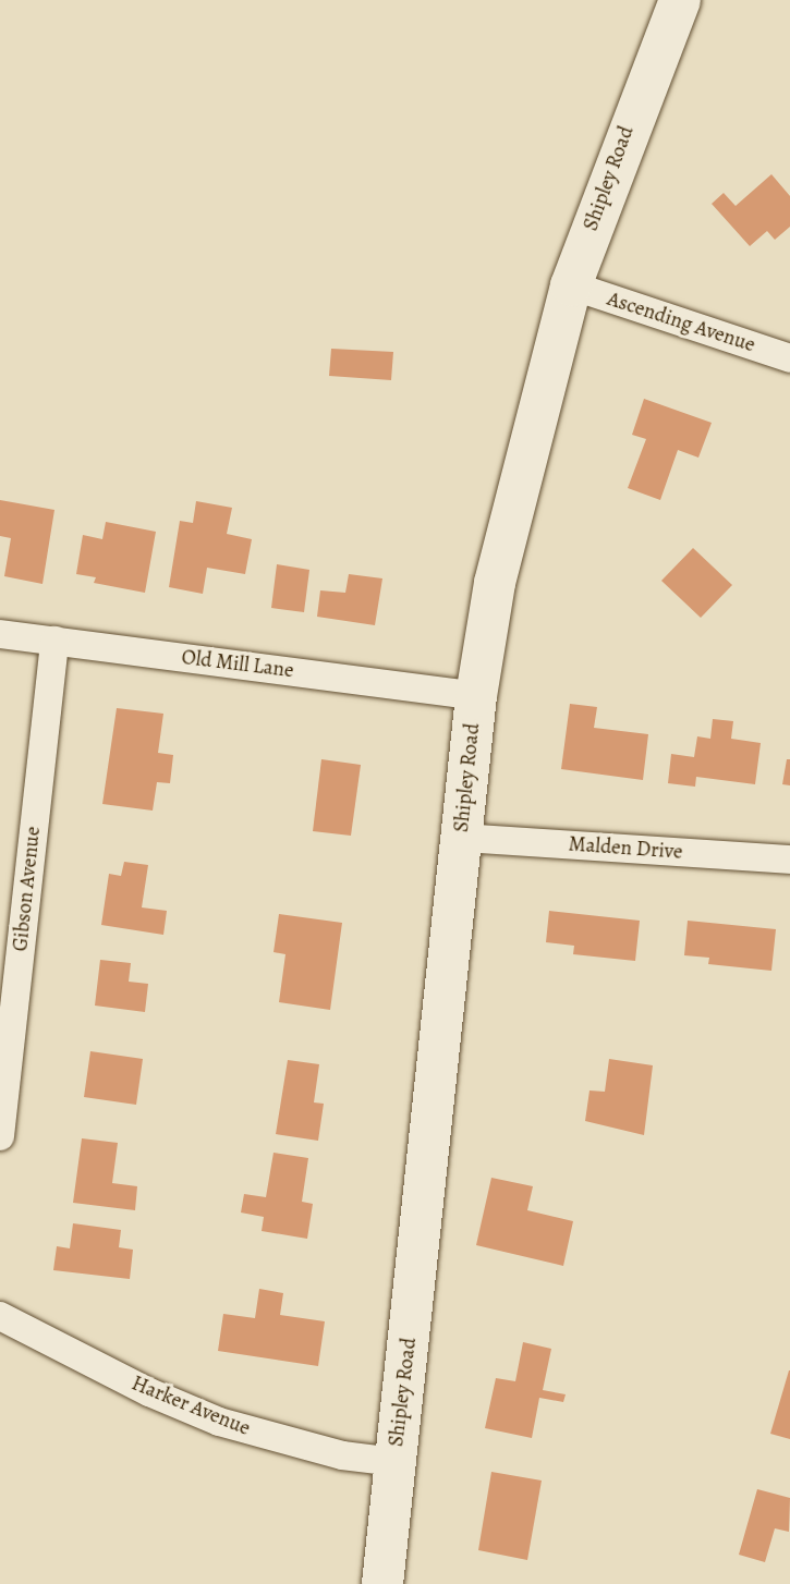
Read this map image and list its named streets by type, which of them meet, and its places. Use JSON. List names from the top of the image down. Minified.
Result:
{"streets":{"main road":["Shipley Road"],"street":["Ascending Avenue","Old Mill Lane","Malden Drive","Gibson Avenue","Harker Avenue"]},"crossings":[["Shipley Road","Ascending Avenue"],["Shipley Road","Old Mill Lane"],["Shipley Road","Malden Drive"],["Shipley Road","Harker Avenue"],["Old Mill Lane","Gibson Avenue"]]}
